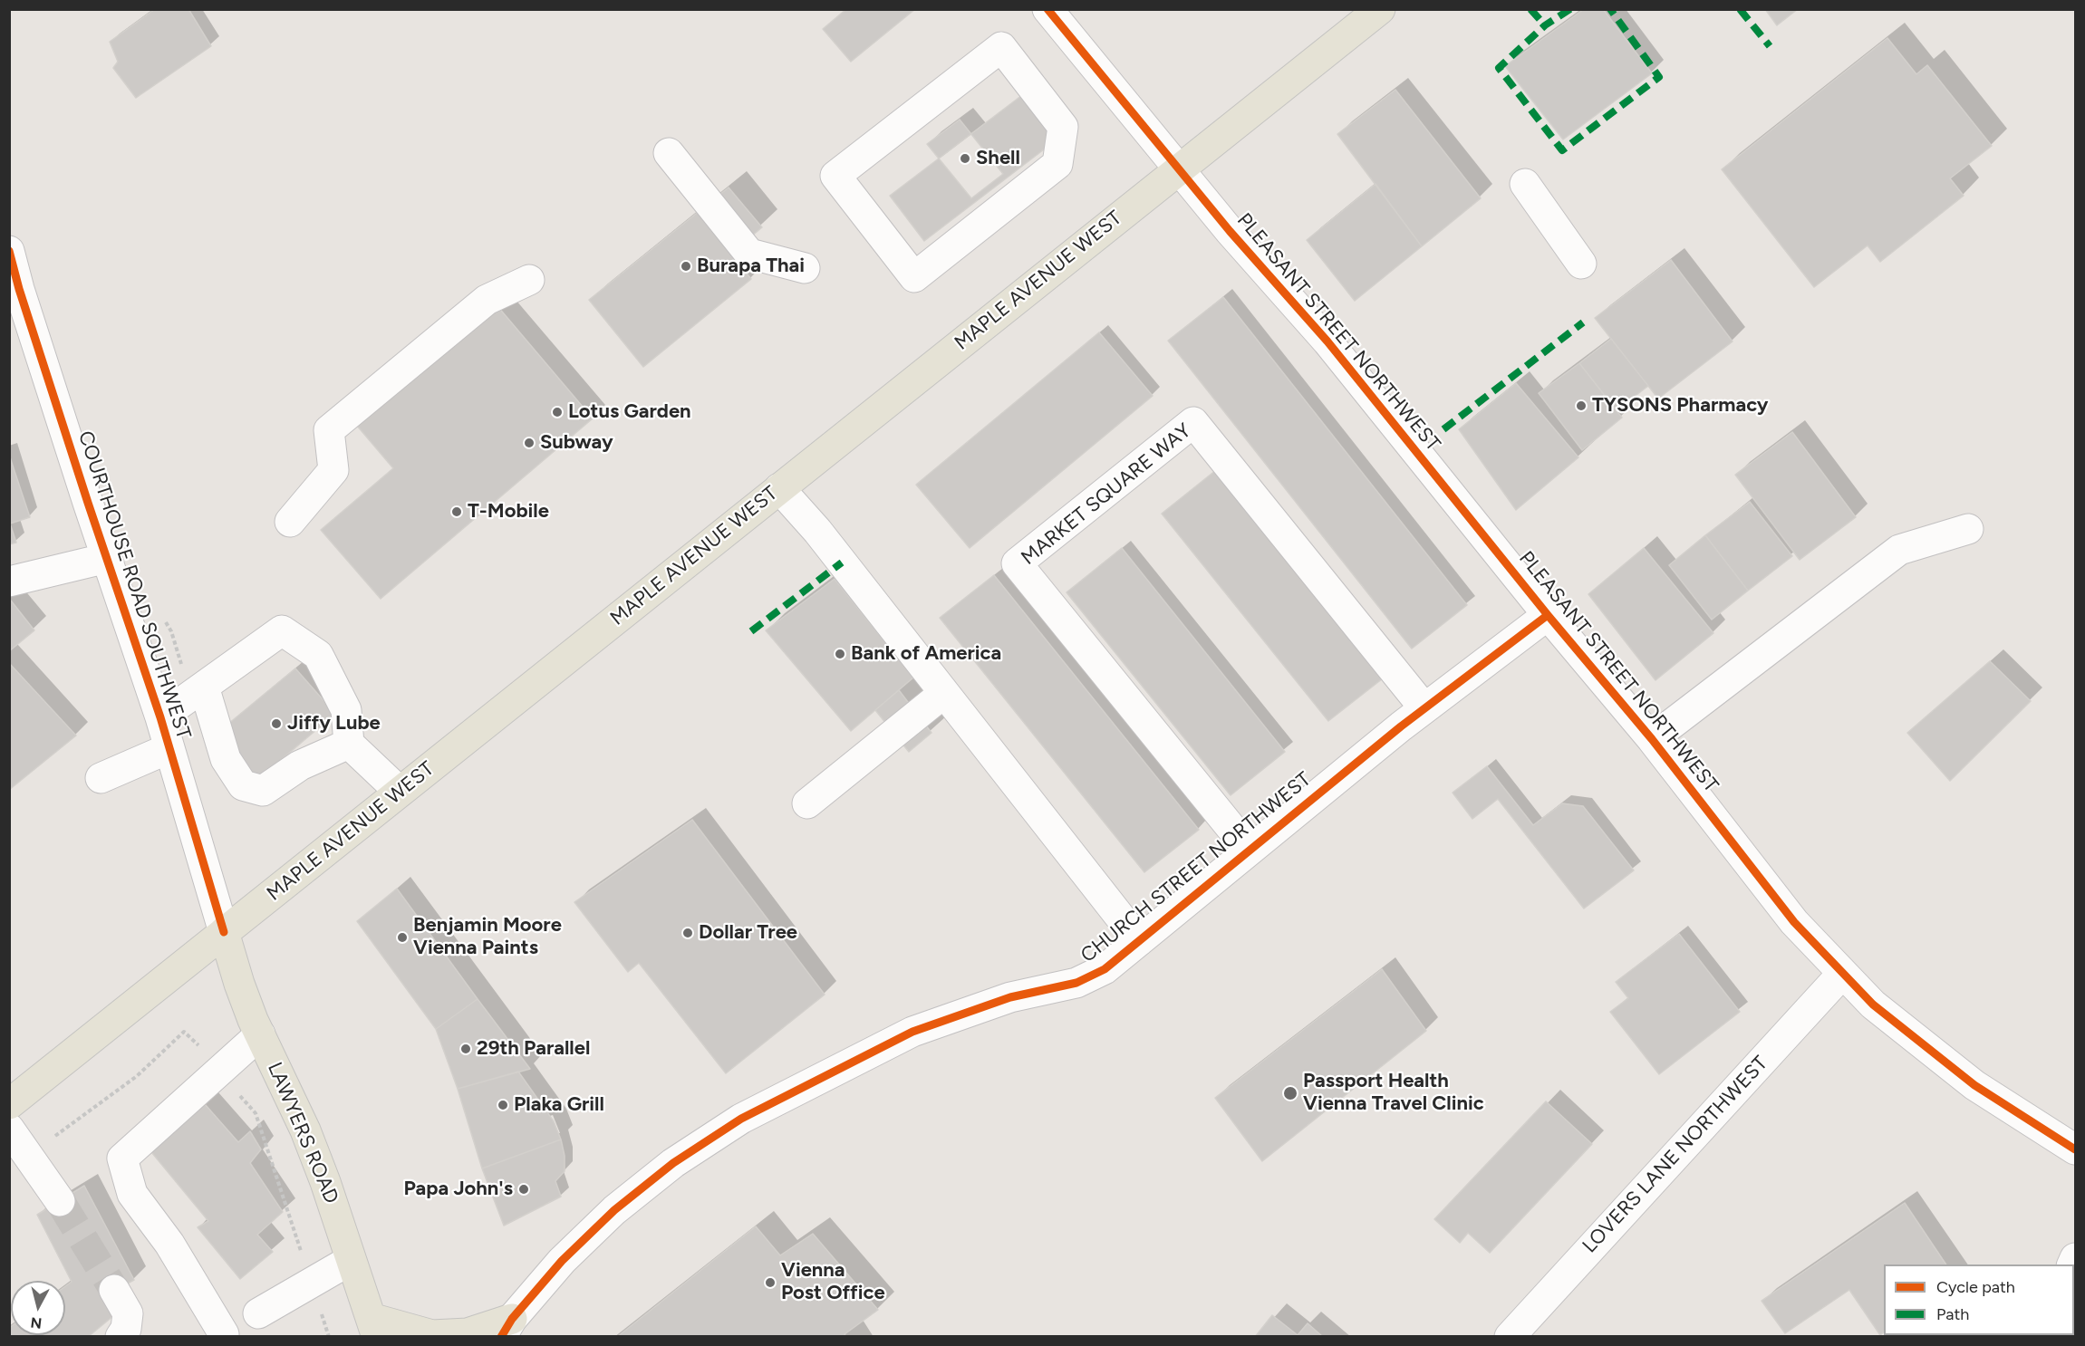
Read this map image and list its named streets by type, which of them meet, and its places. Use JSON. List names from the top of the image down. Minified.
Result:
{"streets":{"main road":["MAPLE AVENUE WEST","LAWYERS ROAD"],"street":["PLEASANT STREET NORTHWEST","MARKET SQUARE WAY","COURTHOUSE ROAD SOUTHWEST","CHURCH STREET NORTHWEST","LOVERS LANE NORTHWEST"]},"crossings":[["MAPLE AVENUE WEST","PLEASANT STREET NORTHWEST"],["MAPLE AVENUE WEST","COURTHOUSE ROAD SOUTHWEST"],["MAPLE AVENUE WEST","LAWYERS ROAD"],["PLEASANT STREET NORTHWEST","CHURCH STREET NORTHWEST"],["PLEASANT STREET NORTHWEST","LOVERS LANE NORTHWEST"],["MARKET SQUARE WAY","CHURCH STREET NORTHWEST"],["COURTHOUSE ROAD SOUTHWEST","LAWYERS ROAD"]],"places":["Shell","Burapa Thai","TYSONS Pharmacy","Lotus Garden","Subway","T-Mobile","Bank of America","Jiffy Lube","Dollar Tree","Benjamin Moore Vienna Paints","29th Parallel","Passport Health Vienna Travel Clinic","Plaka Grill","Papa John's","Vienna Post Office"],"legend":["Cycle path","Path"],"north":"bottom"}
